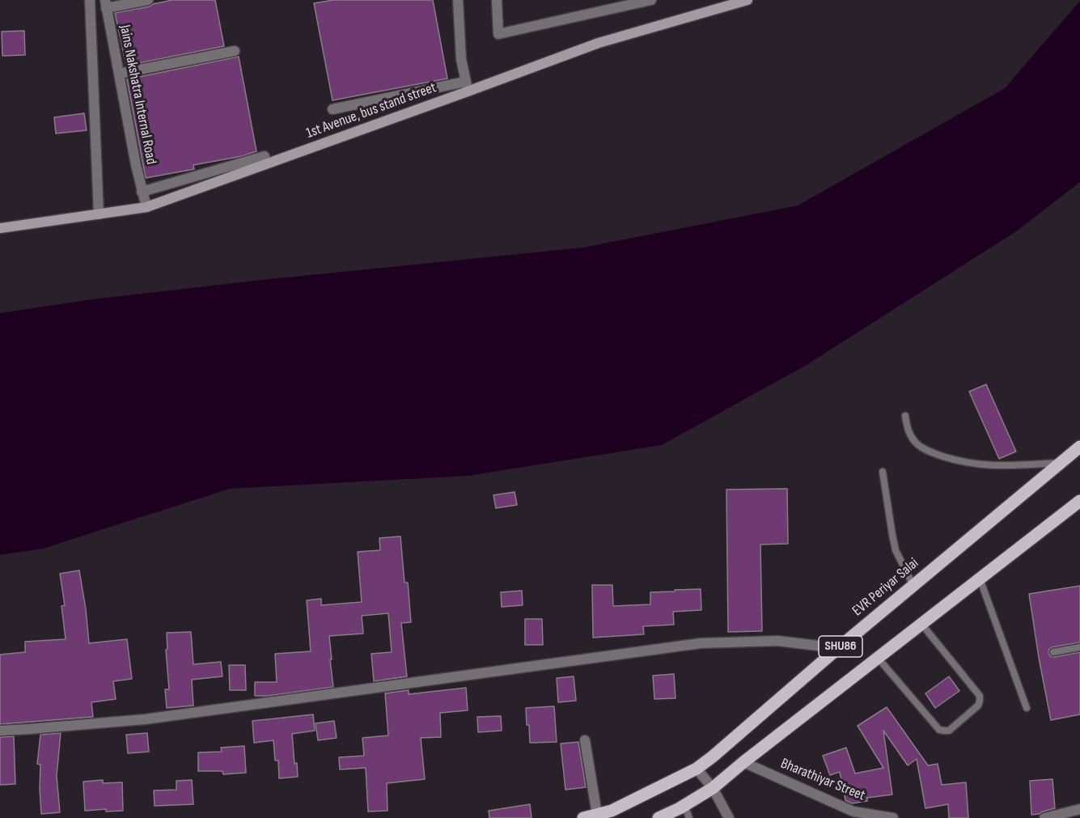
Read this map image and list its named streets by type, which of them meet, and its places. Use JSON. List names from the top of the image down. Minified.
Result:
{"streets":{"main road":["EVR Periyar Salai","SHU86"],"street":["Jains Nakshatra Internal Road","1st Avenue, bus stand street","Bharathiyar Street"]},"crossings":[["Jains Nakshatra Internal Road","1st Avenue, bus stand street"],["SHU86","Bharathiyar Street"]]}
